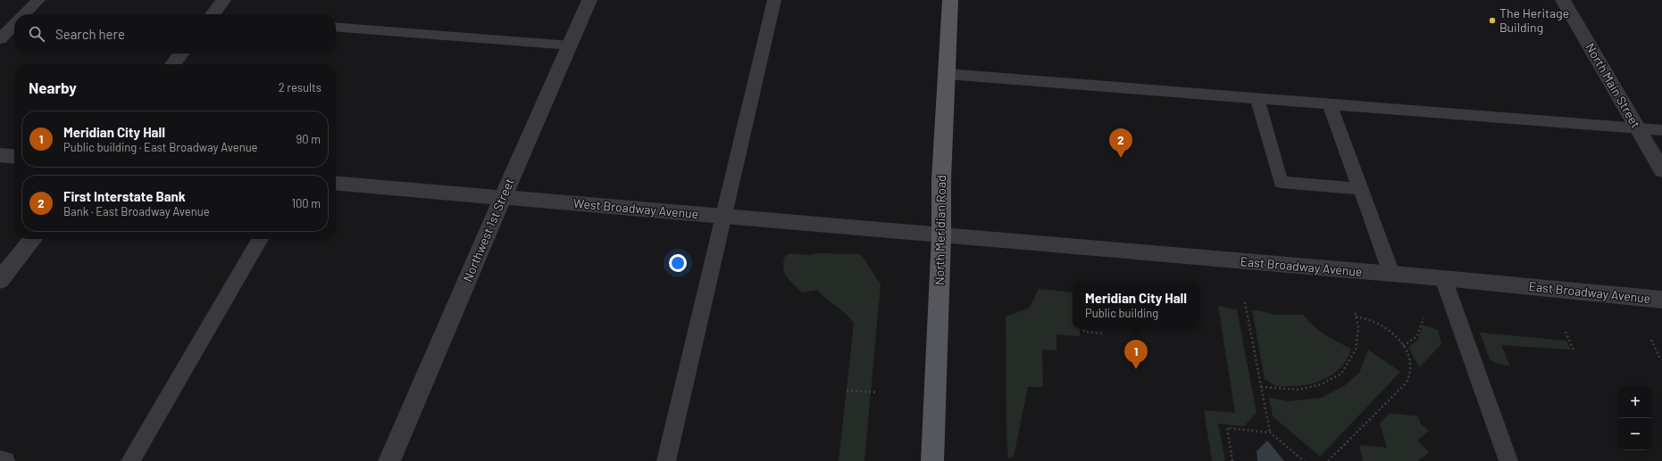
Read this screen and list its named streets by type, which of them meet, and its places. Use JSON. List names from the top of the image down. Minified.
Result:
{"streets":{"main road":["North Meridian Road"],"street":["North Main Street","West Broadway Avenue","Northwest 1st Street","East Broadway Avenue"]},"crossings":[["West Broadway Avenue","Northwest 1st Street"],["West Broadway Avenue","North Meridian Road"],["West Broadway Avenue","East Broadway Avenue"],["North Meridian Road","East Broadway Avenue"]],"places":["The Heritage Building"],"page":{"search":"Search here","heading":["Nearby","2 results"],"list":[{"mark":"1","name":"Meridian City Hall","note":"Public building · East Broadway Avenue","value":"90 m"},{"mark":"2","name":"First Interstate Bank","note":"Bank · East Broadway Avenue","value":"100 m"}],"pins":["2","1"],"popup":["Meridian City Hall","Public building"],"map_buttons":["+","−"]}}
